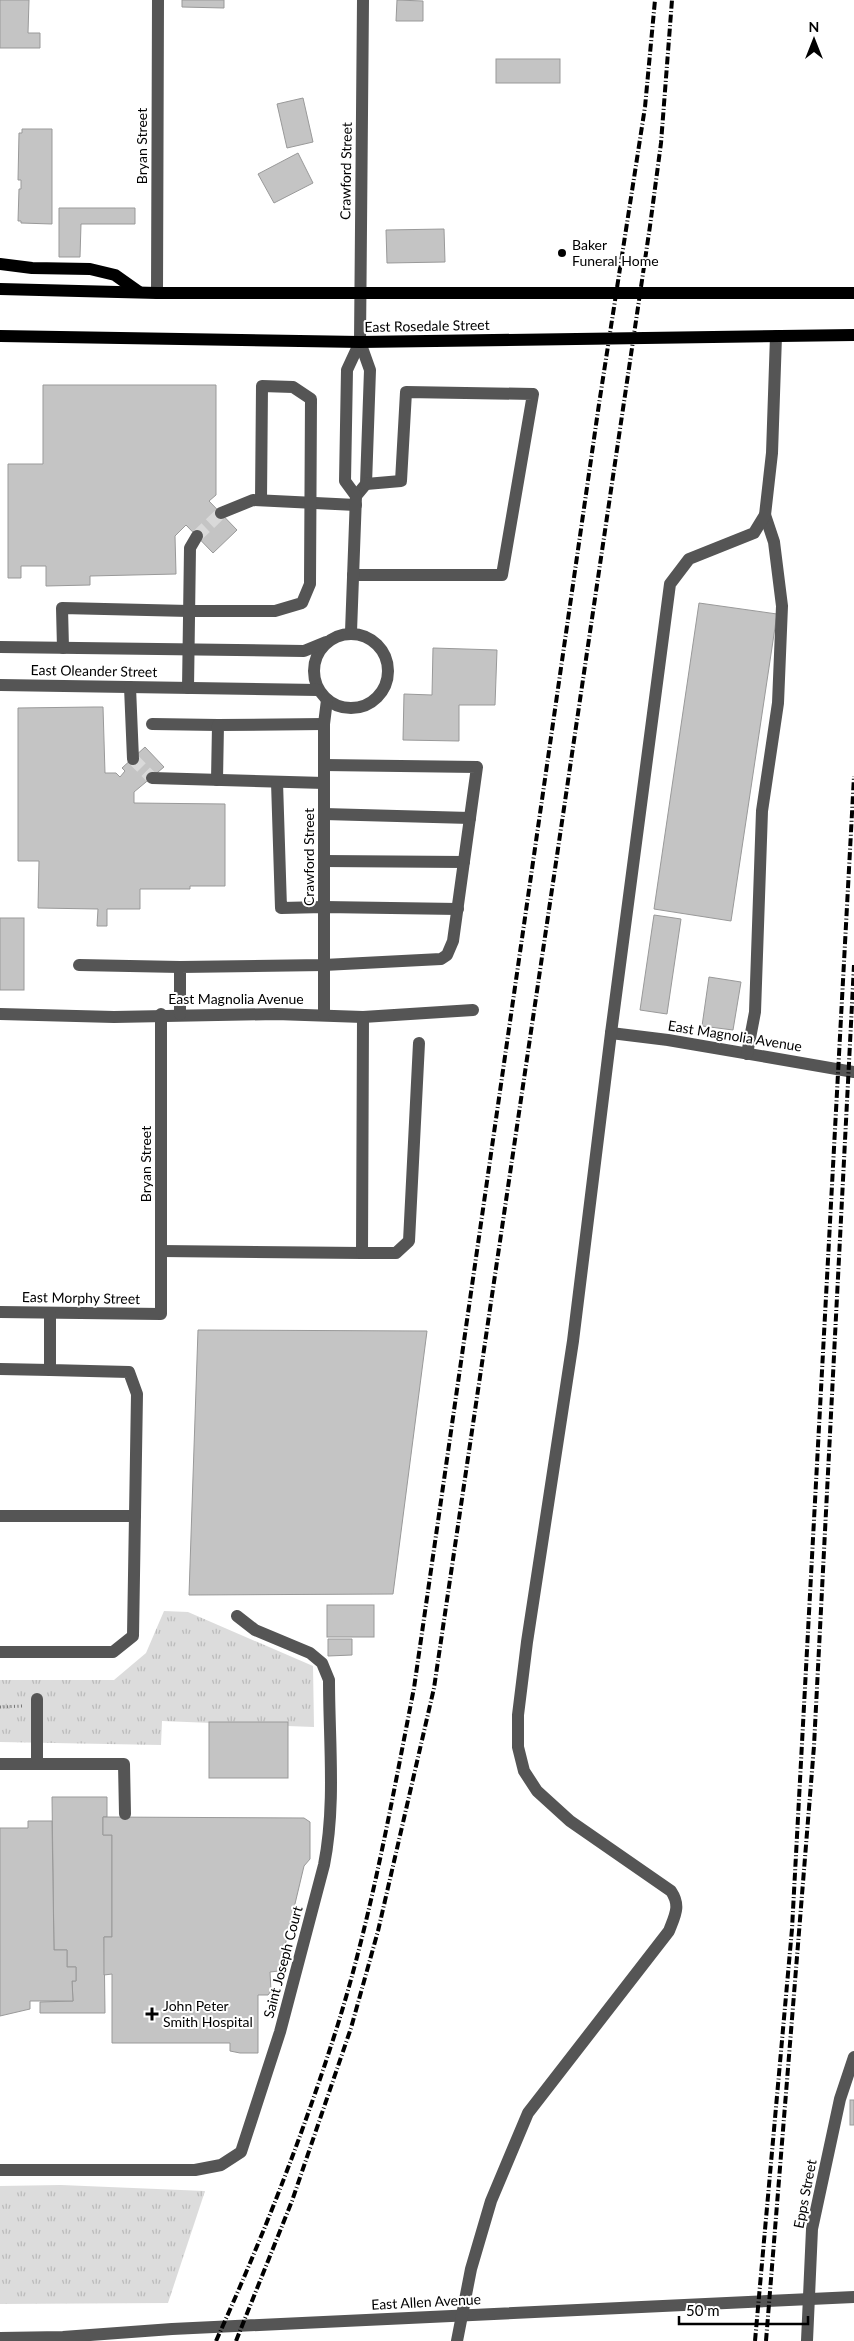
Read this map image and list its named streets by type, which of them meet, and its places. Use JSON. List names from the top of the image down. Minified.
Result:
{"streets":{"main road":["East Rosedale Street"],"street":["Bryan Street","Crawford Street","East Oleander Street","East Magnolia Avenue","East Morphy Street","Saint Joseph Court","Epps Street","East Allen Avenue"]},"crossings":[["Bryan Street","East Magnolia Avenue"],["Bryan Street","East Morphy Street"],["Crawford Street","East Rosedale Street"],["Crawford Street","East Oleander Street"],["Crawford Street","East Magnolia Avenue"]],"places":{"other":["Baker Funeral Home"],"health":["John Peter Smith Hospital"]},"scale_bar":"50 m","north":"top"}
